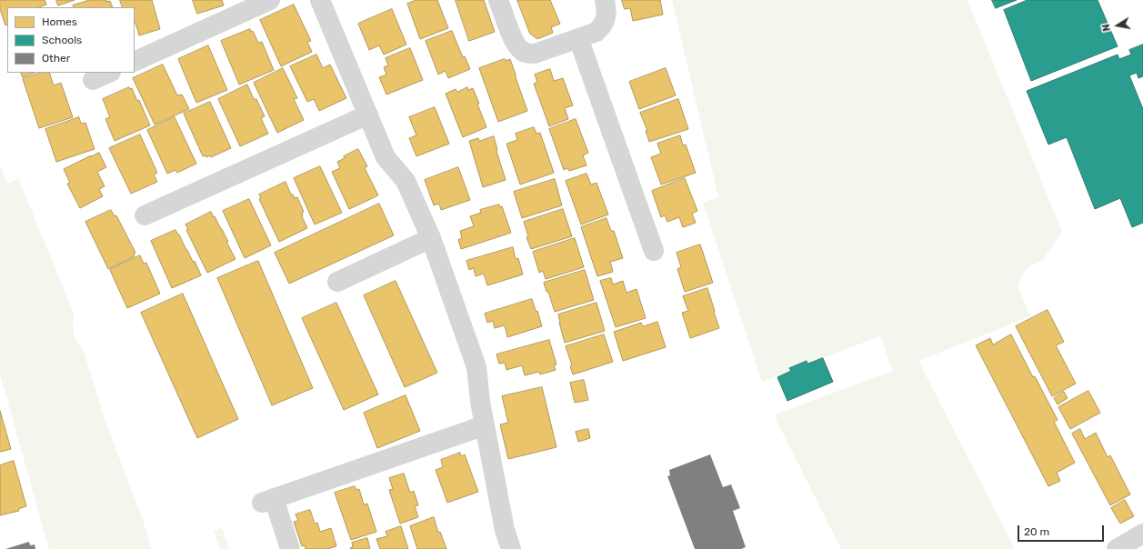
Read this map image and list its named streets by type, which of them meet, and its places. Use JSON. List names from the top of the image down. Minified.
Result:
{"legend":["Homes","Schools","Other"],"scale_bar":"20 m","north":"left"}
